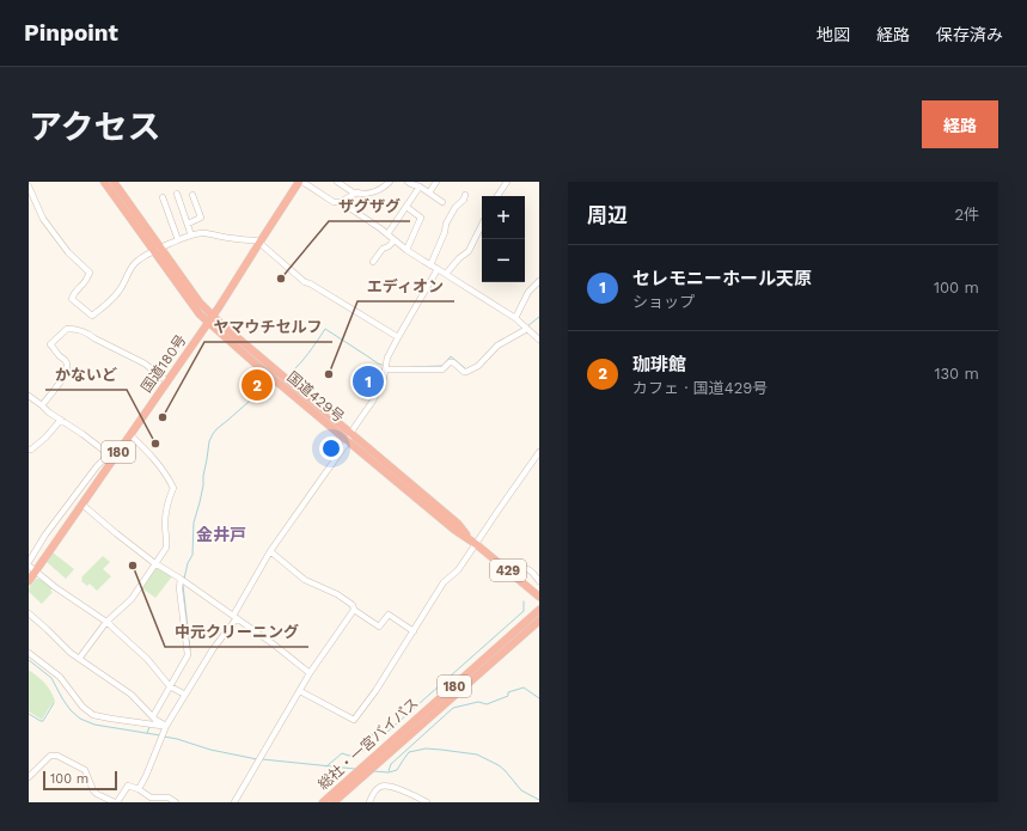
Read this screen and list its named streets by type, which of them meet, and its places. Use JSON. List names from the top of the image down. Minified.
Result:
{"streets":{"highway":["国道180号","国道429号","180","429","総社・一宮バイパス"]},"crossings":[["国道180号","国道429号"]],"districts":["金井戸"],"places":["ザグザグ","エディオン","ヤマウチセルフ","かないど","中元クリーニング"],"scale_bar":"100 m","page":{"header":"Pinpoint","nav":["地図","経路","保存済み"],"title":"アクセス","buttons":"経路","heading":["周辺","2件"],"map_buttons":["+","−"],"list":[{"mark":"1","name":"セレモニーホール天原","note":"ショップ","value":"100 m"},{"mark":"2","name":"珈琲館","note":"カフェ · 国道429号","value":"130 m"}],"pins":["1","2"],"scale":"100 m"}}
